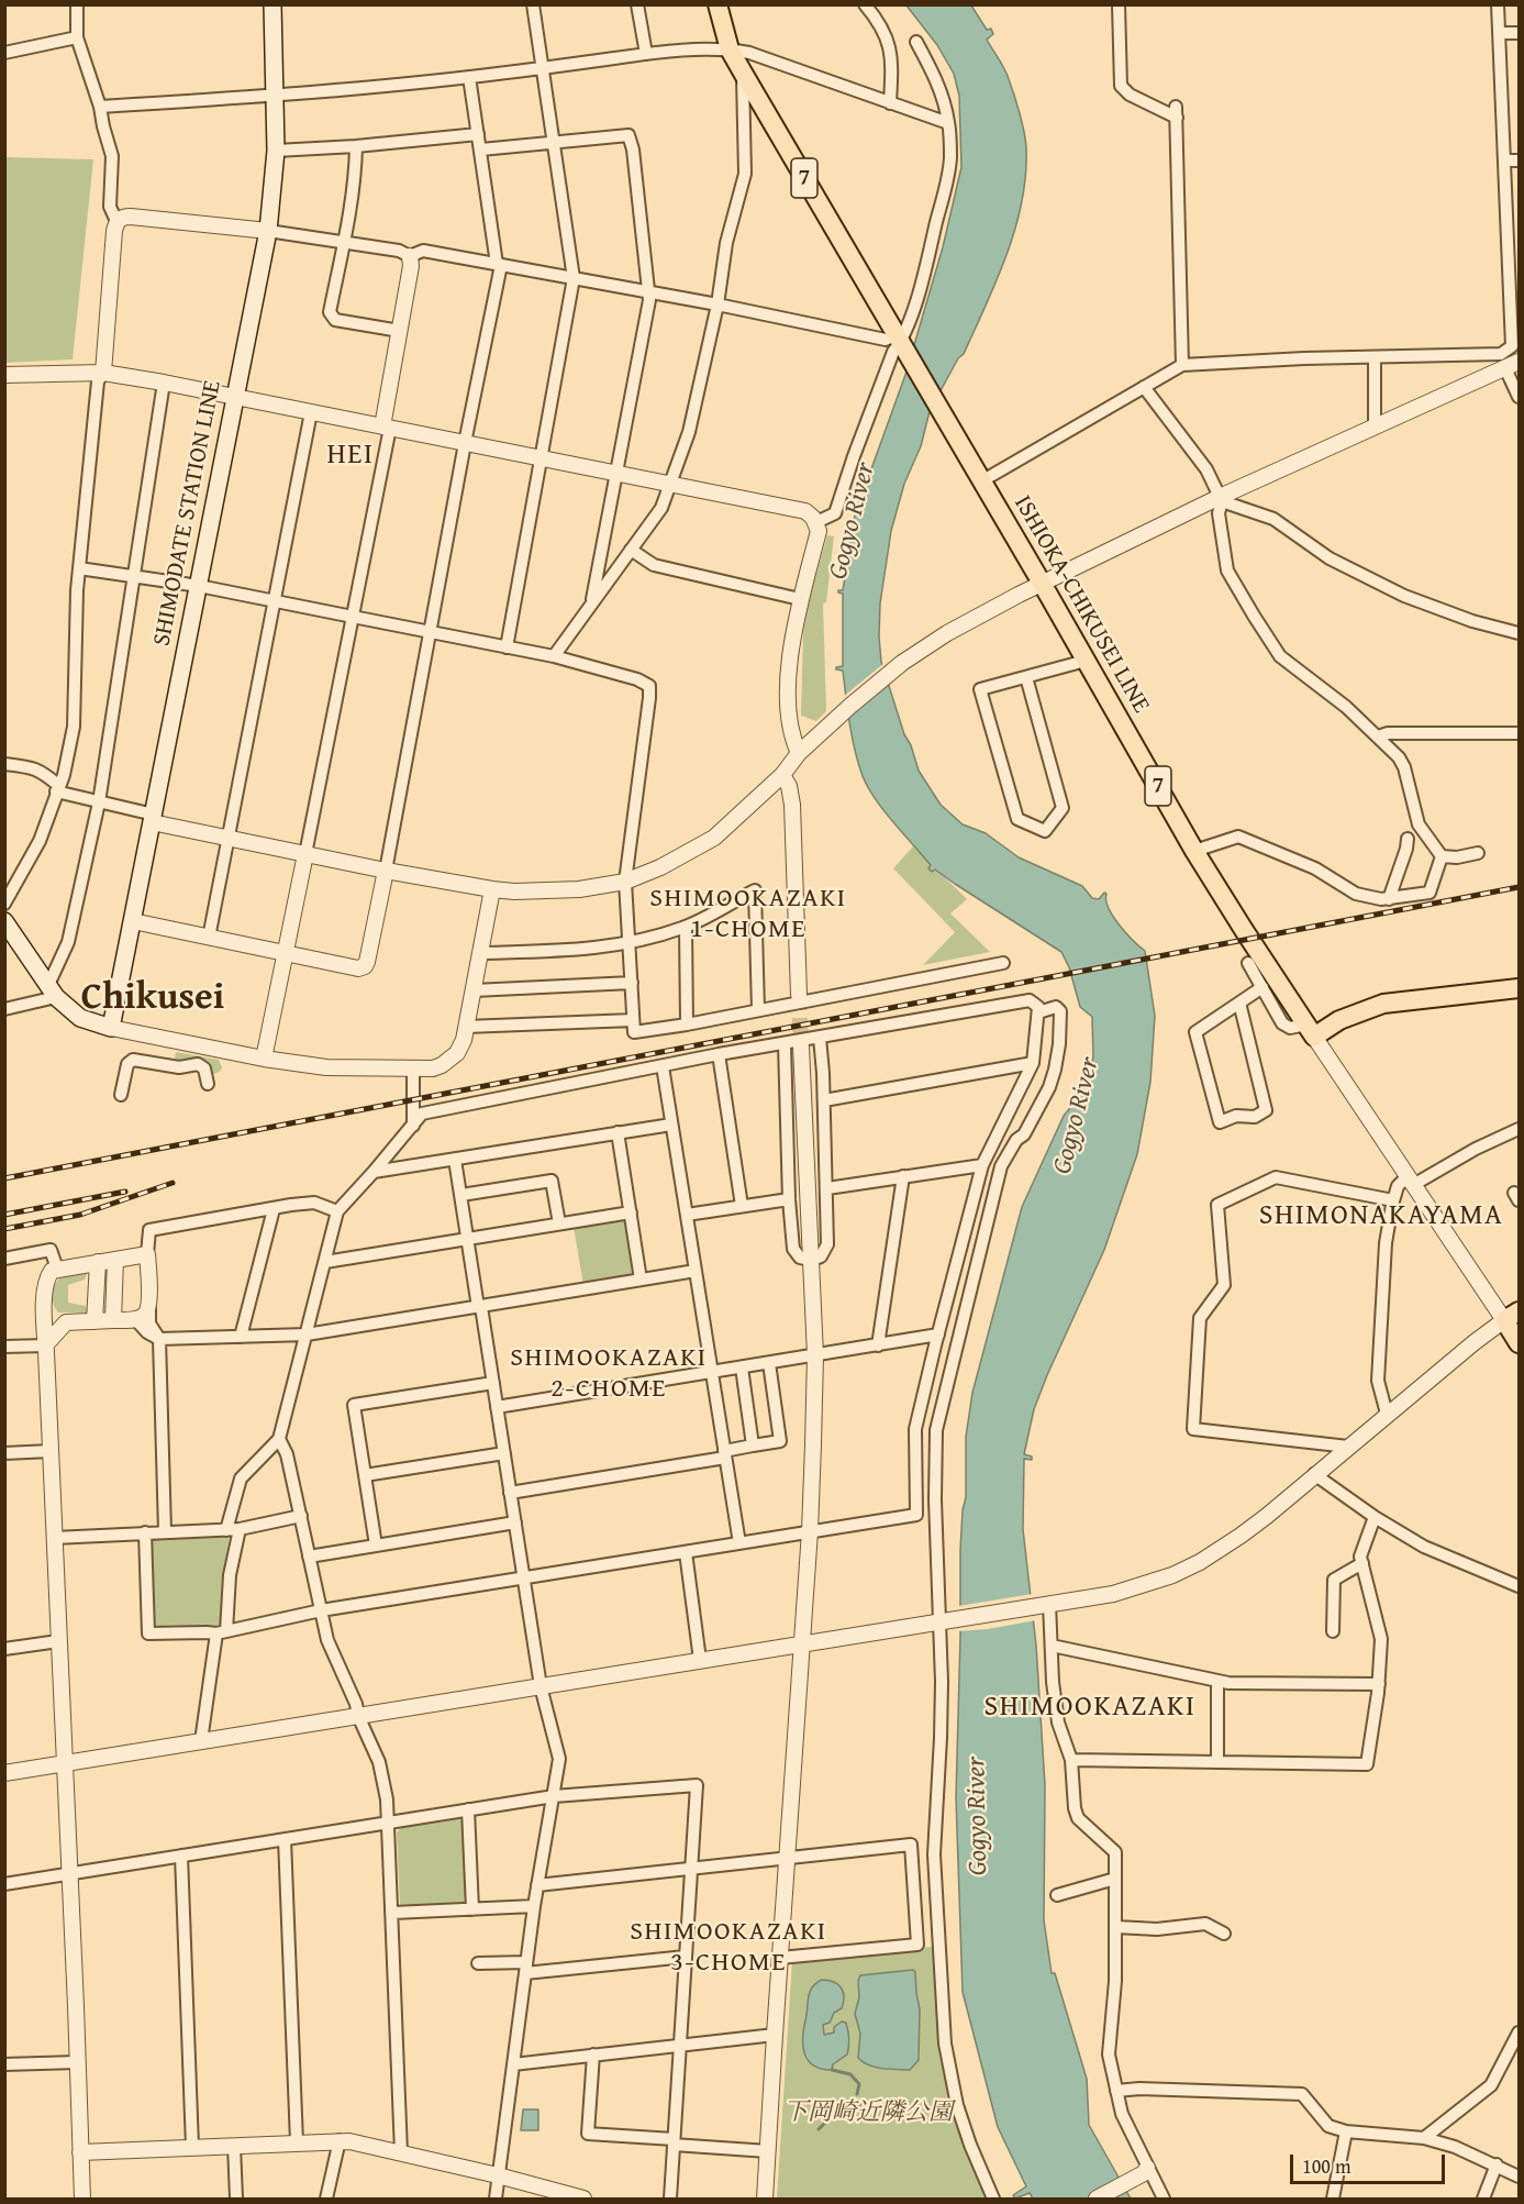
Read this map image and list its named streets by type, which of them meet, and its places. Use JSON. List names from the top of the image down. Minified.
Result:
{"streets":{"main road":["7","SHIMODATE STATION LINE","ISHIOKA-CHIKUSEI LINE"]},"districts":["HEI","SHIMOOKAZAKI 1-CHOME","Chikusei","SHIMONAKAYAMA","SHIMOOKAZAKI 2-CHOME","SHIMOOKAZAKI","SHIMOOKAZAKI 3-CHOME"],"water":["Gogyo River"],"parks":["下岡崎近隣公園"],"scale_bar":"100 m"}
